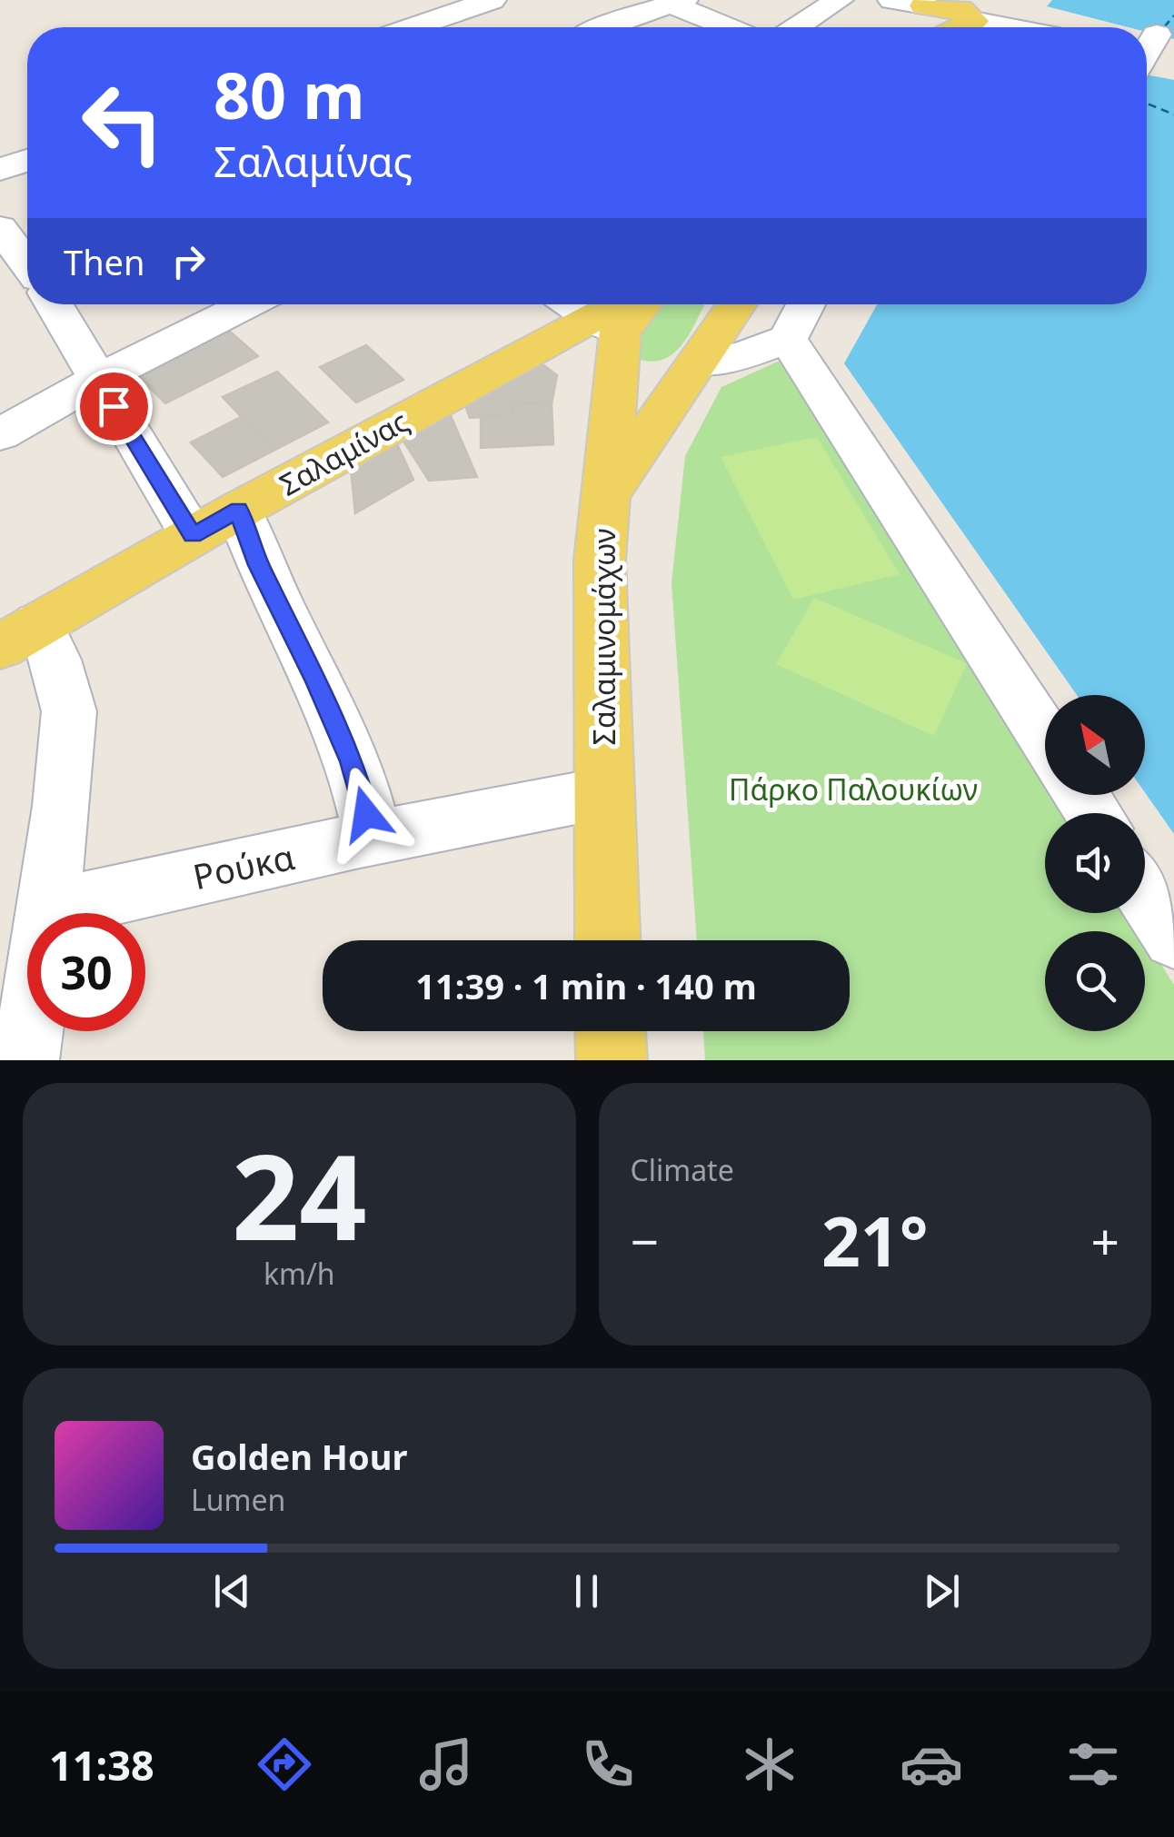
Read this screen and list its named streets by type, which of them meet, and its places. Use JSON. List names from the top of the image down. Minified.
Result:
{"streets":{"main road":["Σαλαμίνας","Σαλαμινομάχων"],"street":["Ρούκα"]},"crossings":[["Σαλαμινομάχων","Ρούκα"]],"parks":["Πάρκο Παλουκίων"],"north":"top left","page":{"turn":["80 m","Σαλαμίνας"],"then":"Then","limit":"30","trip":"11:39 · 1 min · 140 m","tile":[["24","km/h"],"Climate"],"heat":["−","21°","+"],"song":["Golden Hour","Lumen"],"tabs":"11:38"}}
